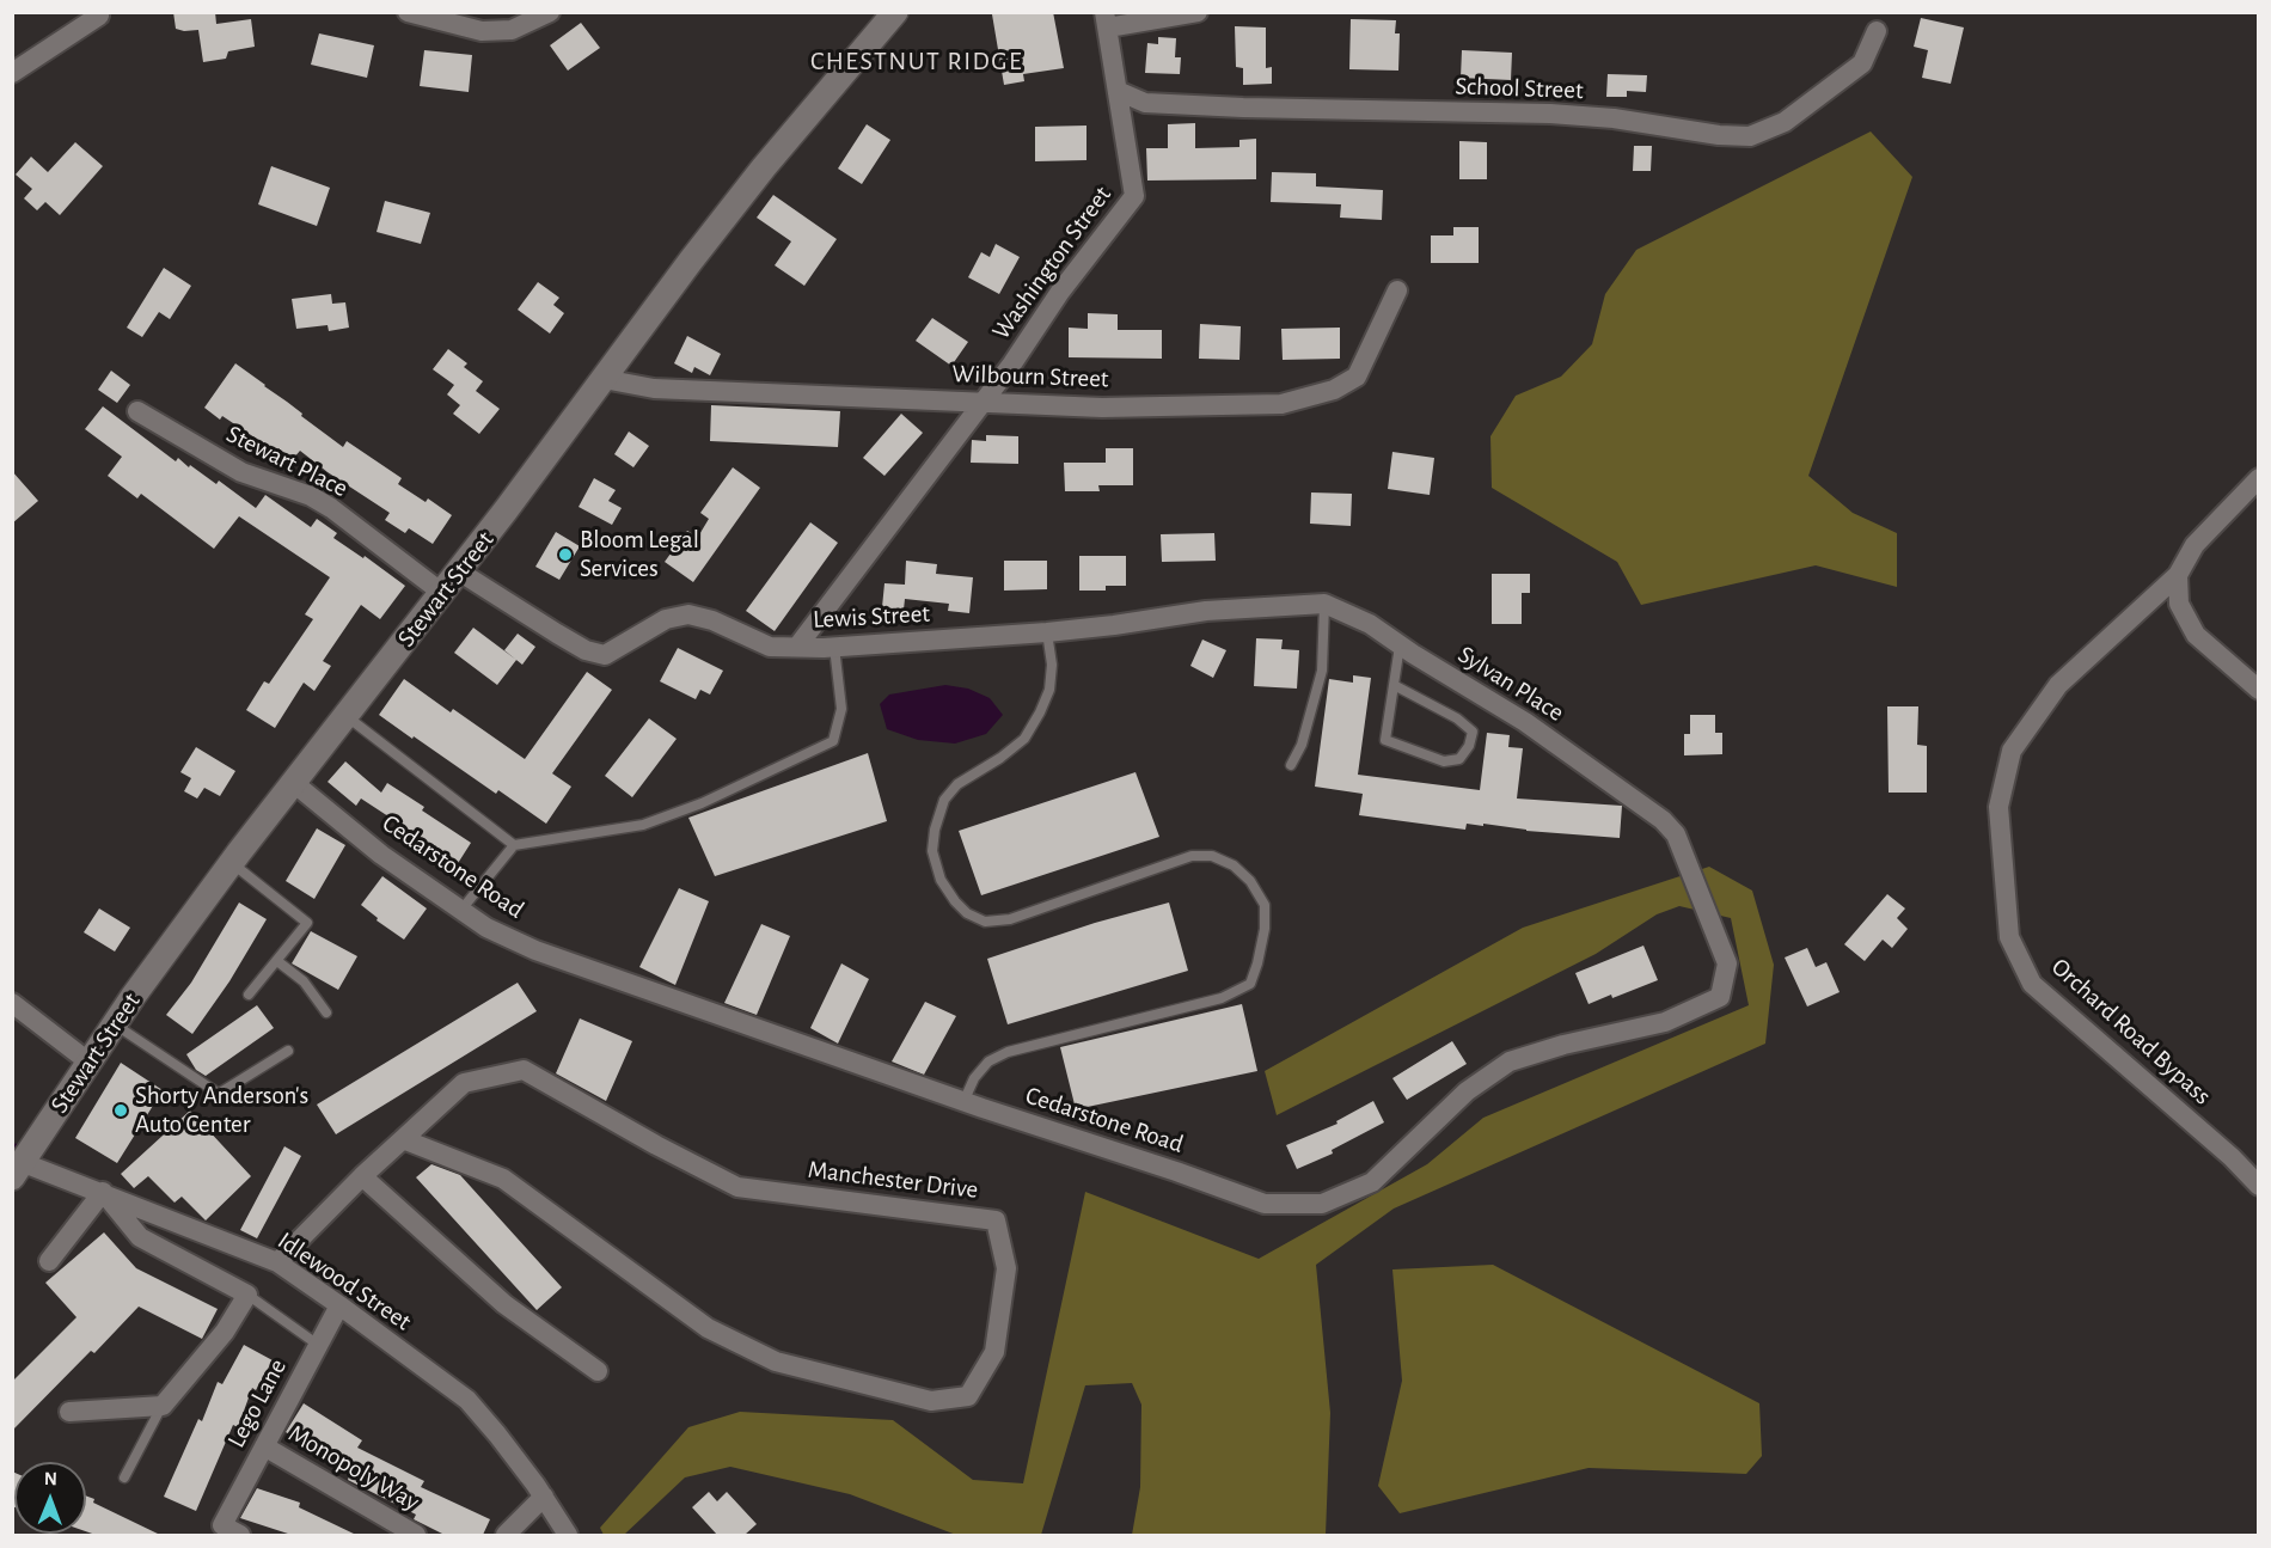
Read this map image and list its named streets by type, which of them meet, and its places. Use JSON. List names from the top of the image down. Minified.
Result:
{"streets":{"street":["School Street","Washington Street","Wilbourn Street","Stewart Place","Stewart Street","Lewis Street","Sylvan Place","Cedarstone Road","Orchard Road Bypass","Manchester Drive","Idlewood Street","Lego Lane","Monopoly Way"]},"crossings":[["School Street","Washington Street"],["Washington Street","Wilbourn Street"],["Washington Street","Lewis Street"],["Wilbourn Street","Stewart Street"],["Stewart Place","Stewart Street"],["Stewart Street","Lewis Street"],["Stewart Street","Cedarstone Road"],["Stewart Street","Idlewood Street"],["Lewis Street","Sylvan Place"],["Sylvan Place","Cedarstone Road"],["Manchester Drive","Idlewood Street"],["Idlewood Street","Lego Lane"],["Lego Lane","Monopoly Way"]],"districts":["CHESTNUT RIDGE"],"places":["Bloom Legal Services","Shorty Anderson's Auto Center"],"north":"top"}
